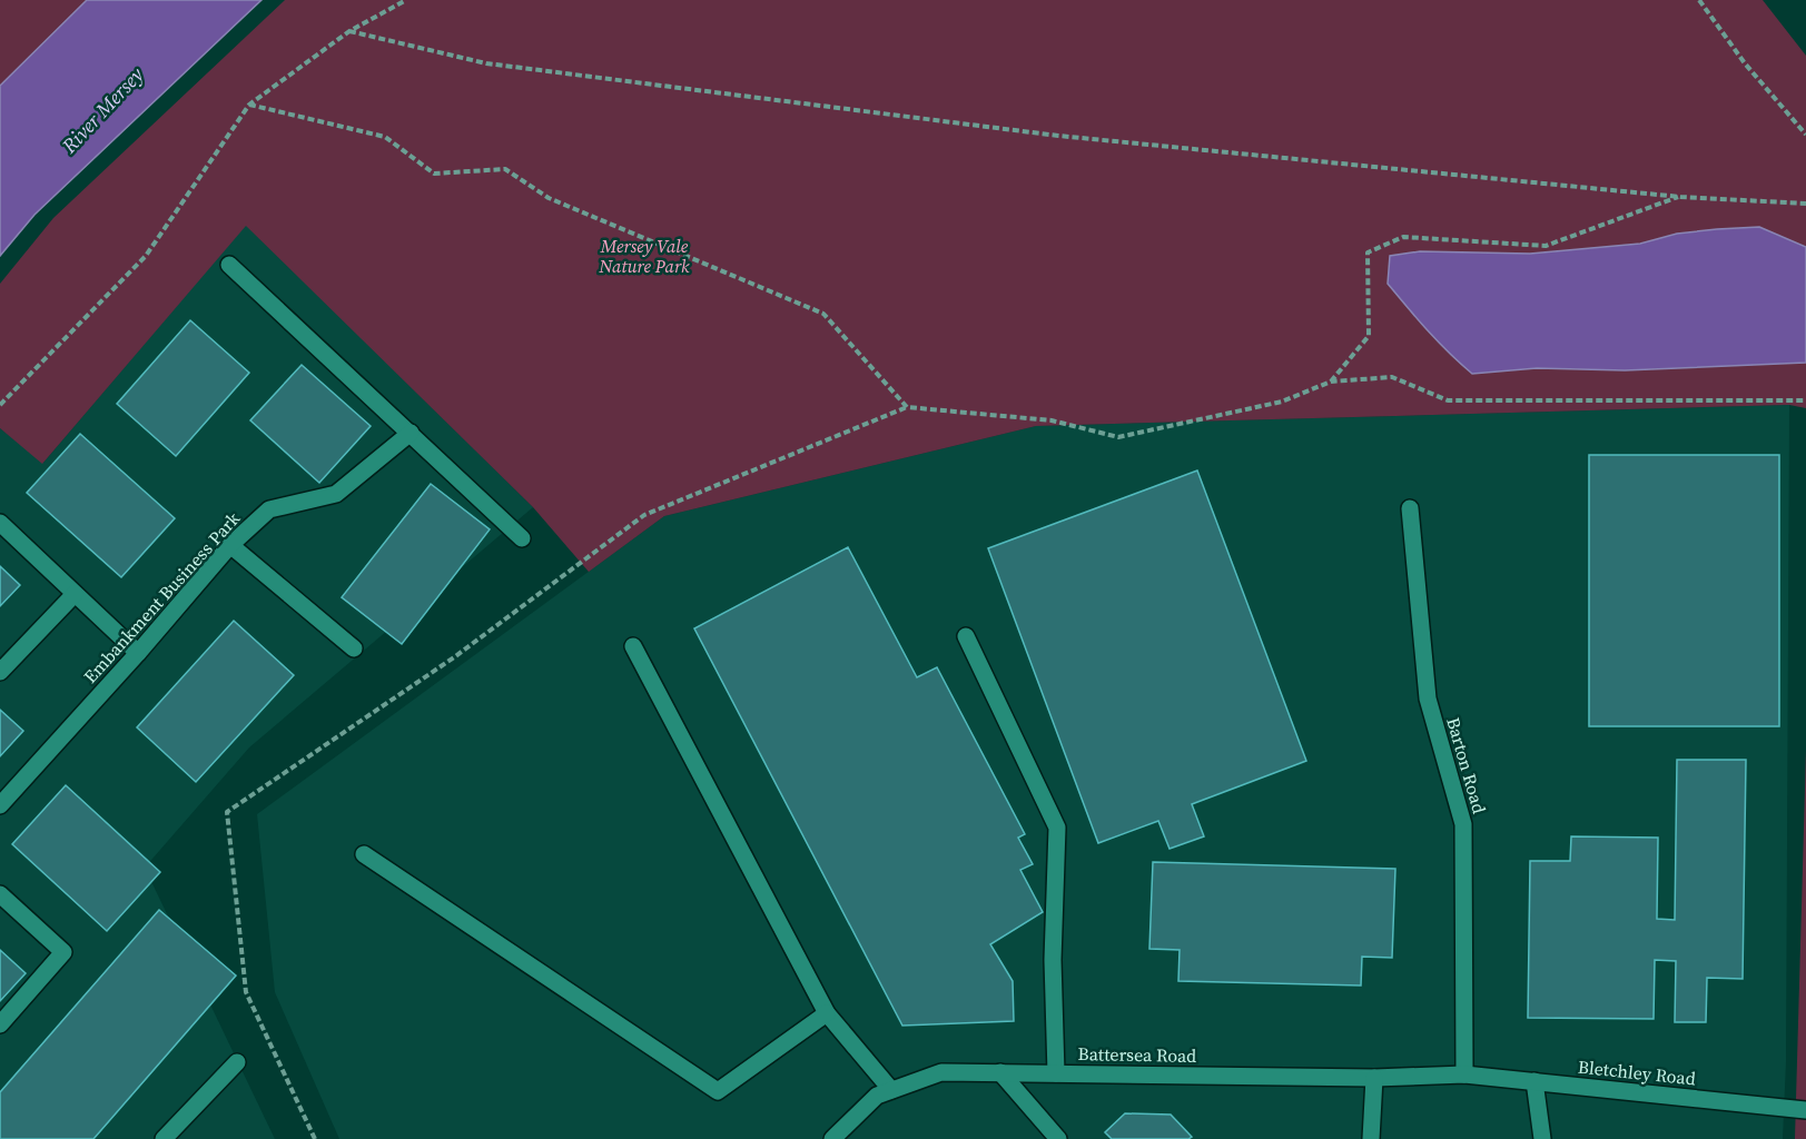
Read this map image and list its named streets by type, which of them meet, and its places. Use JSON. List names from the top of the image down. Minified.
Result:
{"streets":{"street":["Embankment Business Park","Barton Road","Battersea Road","Bletchley Road"]},"crossings":[["Barton Road","Battersea Road"],["Barton Road","Bletchley Road"],["Battersea Road","Bletchley Road"]],"water":["River Mersey"],"parks":["Mersey Vale Nature Park"]}
